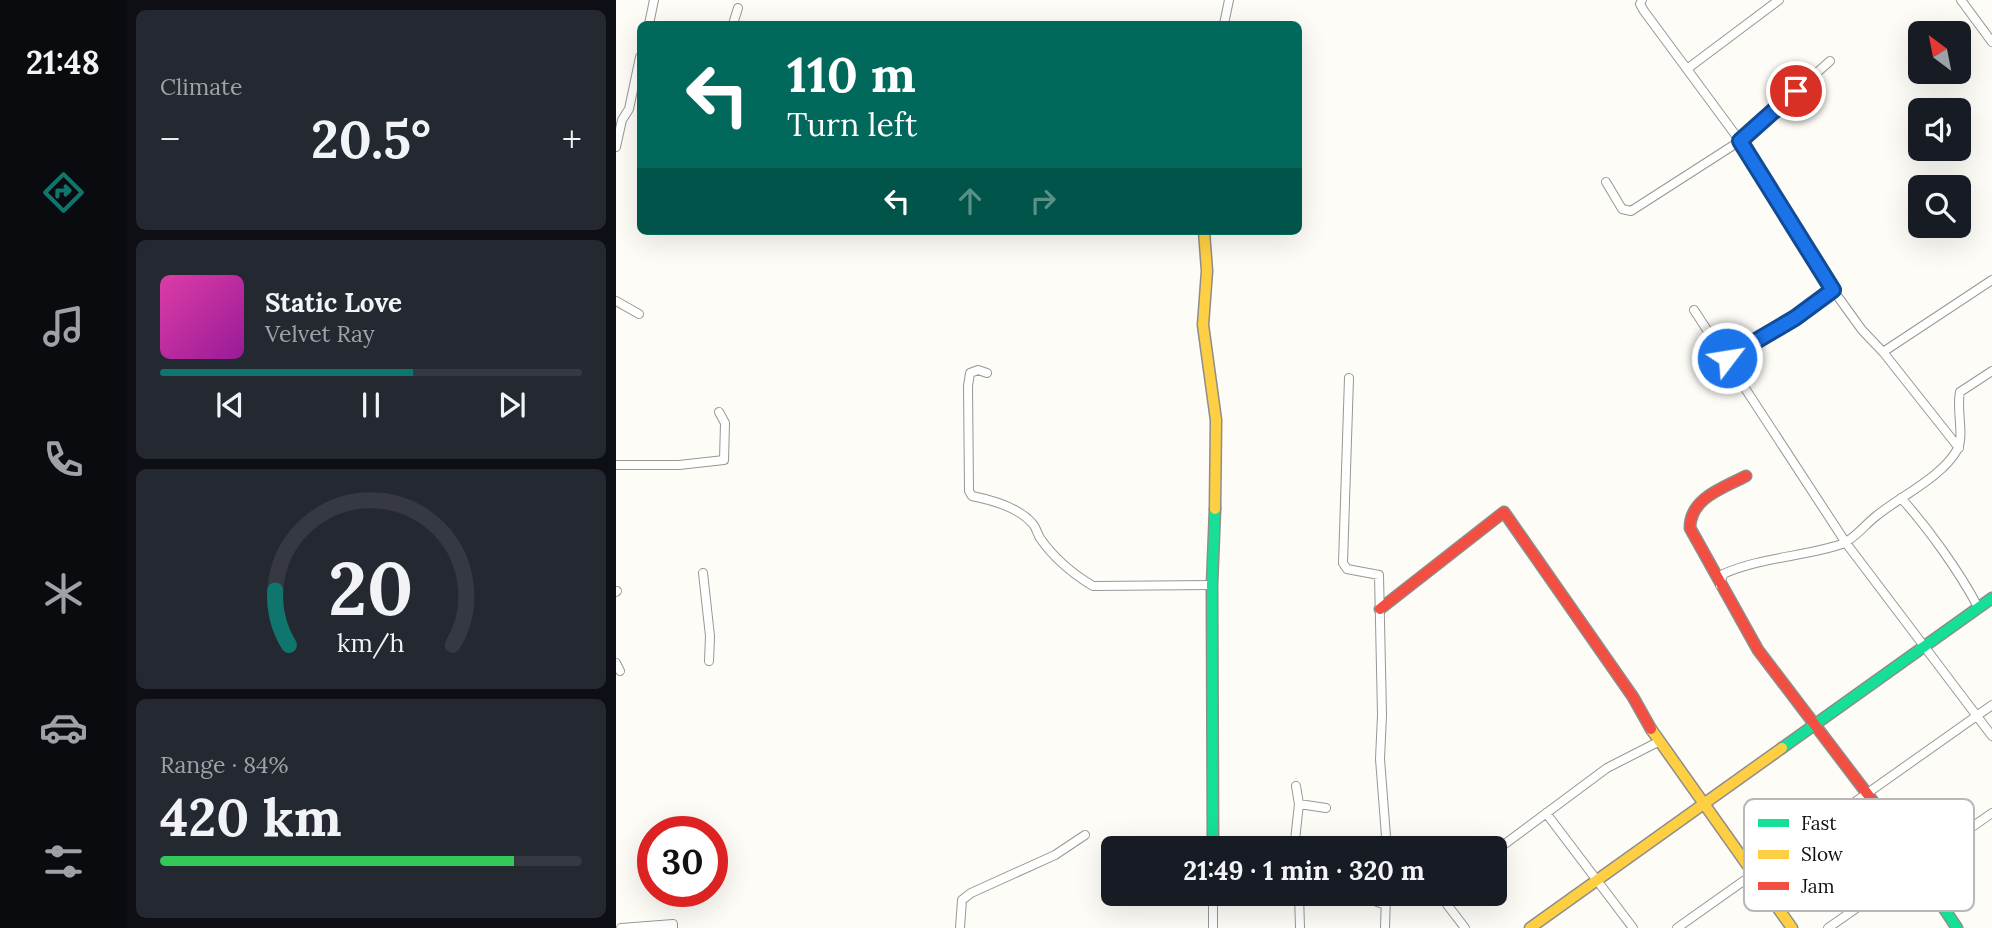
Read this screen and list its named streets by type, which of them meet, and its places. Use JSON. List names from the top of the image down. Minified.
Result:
{"legend":["Fast","Slow","Jam"],"north":"top left","page":{"tabs":"21:48","tile":["Climate",["Range · 84%","420 km"]],"turn":["110 m","Turn left"],"heat":["−","20.5°","+"],"song":["Static Love","Velvet Ray"],"limit":"30","trip":"21:49 · 1 min · 320 m","gauge":["20","km/h"]}}
